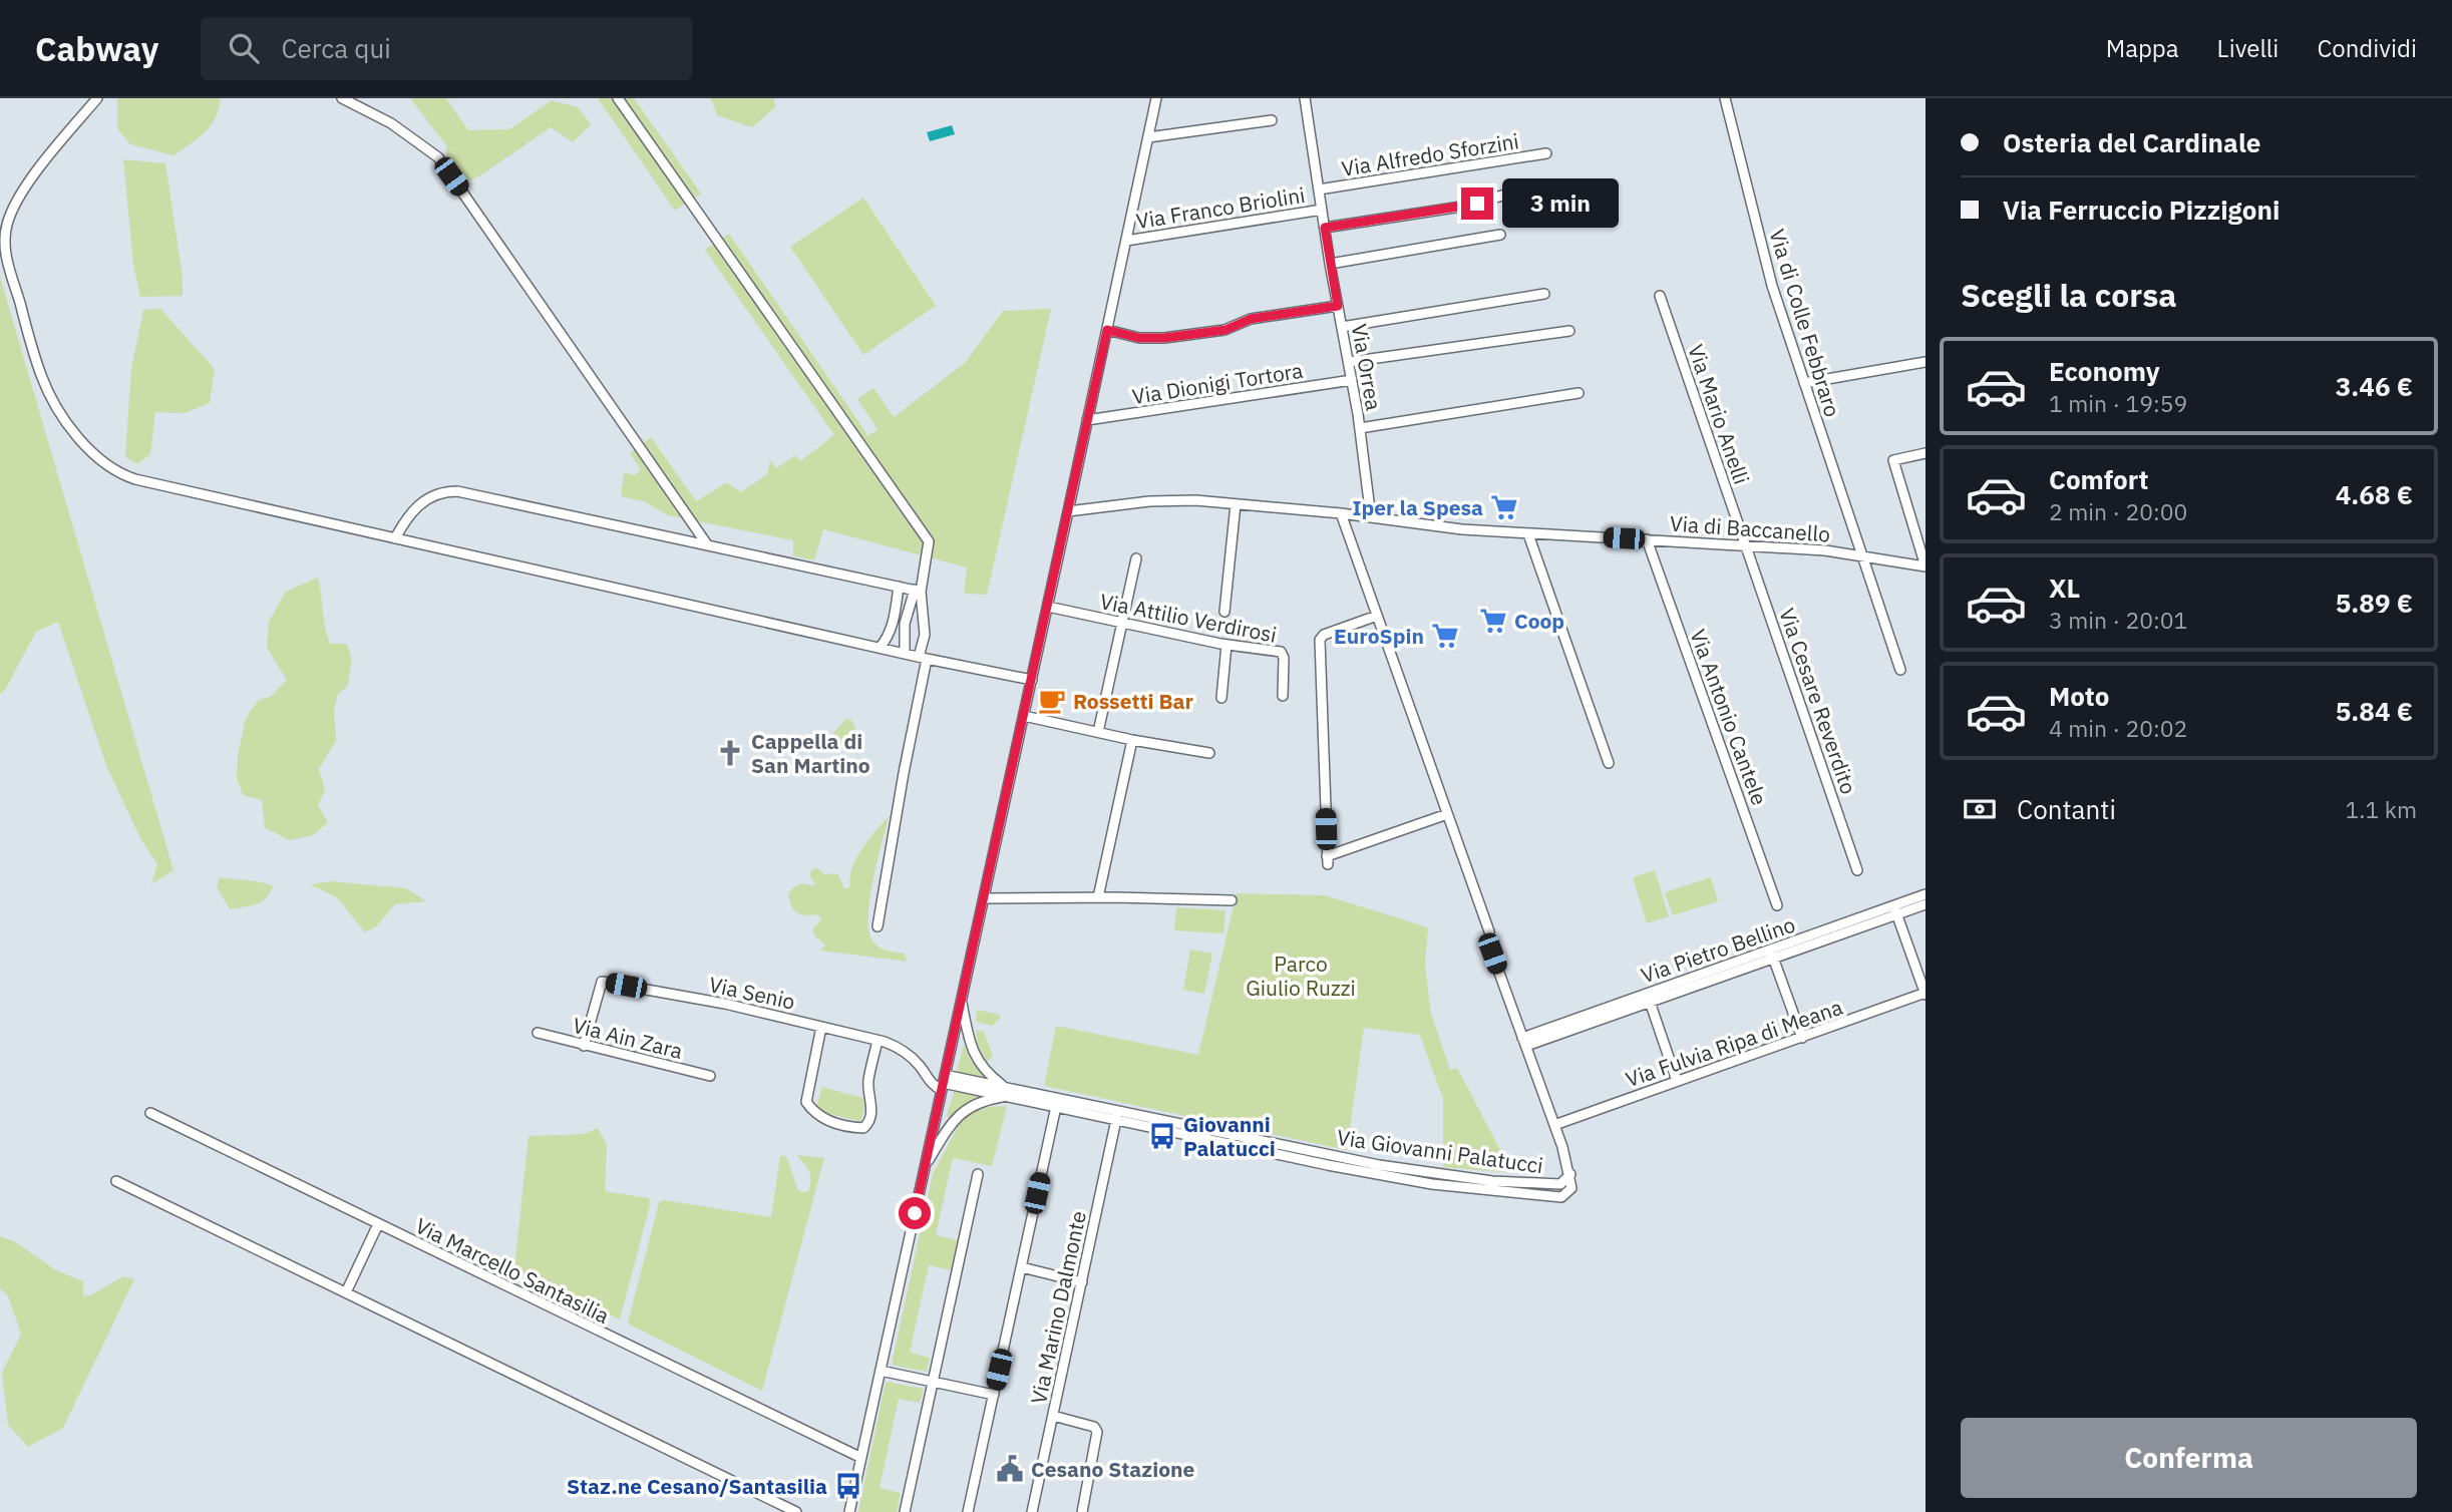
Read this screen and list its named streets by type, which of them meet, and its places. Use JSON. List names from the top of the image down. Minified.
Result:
{"streets":{"street":["Via Alfredo Sforzini","Via Franco Briolini","Via di Colle Febbraro","Via Orrea","Via Dionigi Tortora","Via Mario Anelli","Via di Baccanello","Via Attilio Verdirosi","Via Cesare Reverdito","Via Antonio Cantele","Via Pietro Bellino","Via Senio","Via Ain Zara","Via Fulvia Ripa di Meana","Via Giovanni Palatucci","Via Marcello Santasilia","Via Marino Dalmonte"]},"crossings":[["Via Alfredo Sforzini","Via Orrea"],["Via Franco Briolini","Via Orrea"],["Via di Colle Febbraro","Via di Baccanello"],["Via Orrea","Via Dionigi Tortora"],["Via Orrea","Via di Baccanello"],["Via Mario Anelli","Via di Baccanello"],["Via Mario Anelli","Via Cesare Reverdito"],["Via di Baccanello","Via Cesare Reverdito"],["Via di Baccanello","Via Antonio Cantele"],["Via Senio","Via Ain Zara"],["Via Senio","Via Giovanni Palatucci"],["Via Giovanni Palatucci","Via Marino Dalmonte"]],"parks":["Parco Giulio Ruzzi"],"places":{"supermarket":["Iper la Spesa","Coop","EuroSpin"],"cafe":["Rossetti Bar"],"church":["Cappella di San Martino"],"bus stop":["Giovanni Palatucci","Staz.ne Cesano/Santasilia"],"public building":["Cesano Stazione"]},"page":{"header":"Cabway","search":"Cerca qui","nav":["Mappa","Livelli","Condividi"],"banner":["Osteria del Cardinale","Via Ferruccio Pizzigoni"],"bubble":"3 min","heading":"Scegli la corsa","list":[{"name":"Economy","note":"1 min · 19:59","value":"3.46 €"},{"name":"Comfort","note":"2 min · 20:00","value":"4.68 €"},{"name":"XL","note":"3 min · 20:01","value":"5.89 €"},{"name":"Moto","note":"4 min · 20:02","value":"5.84 €"}],"pay":["Contanti","1.1 km"],"buttons":"Conferma"}}
